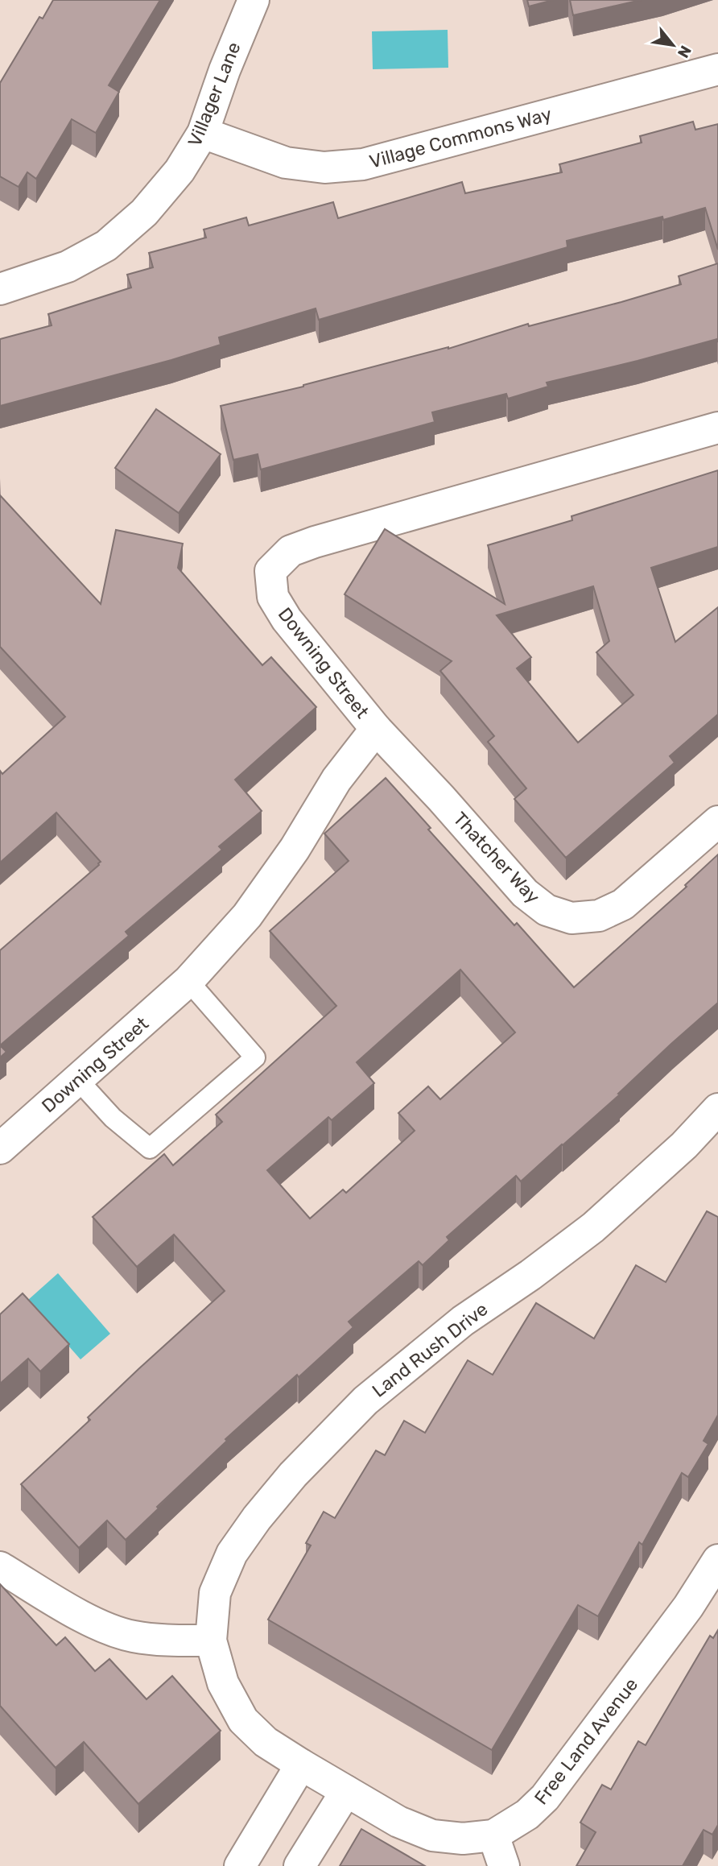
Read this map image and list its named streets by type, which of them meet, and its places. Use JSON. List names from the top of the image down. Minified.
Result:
{"streets":{"street":["Villager Lane","Village Commons Way","Downing Street","Thatcher Way","Land Rush Drive","Free Land Avenue"]},"crossings":[["Villager Lane","Village Commons Way"],["Downing Street","Thatcher Way"],["Land Rush Drive","Free Land Avenue"]],"north":"bottom right"}
